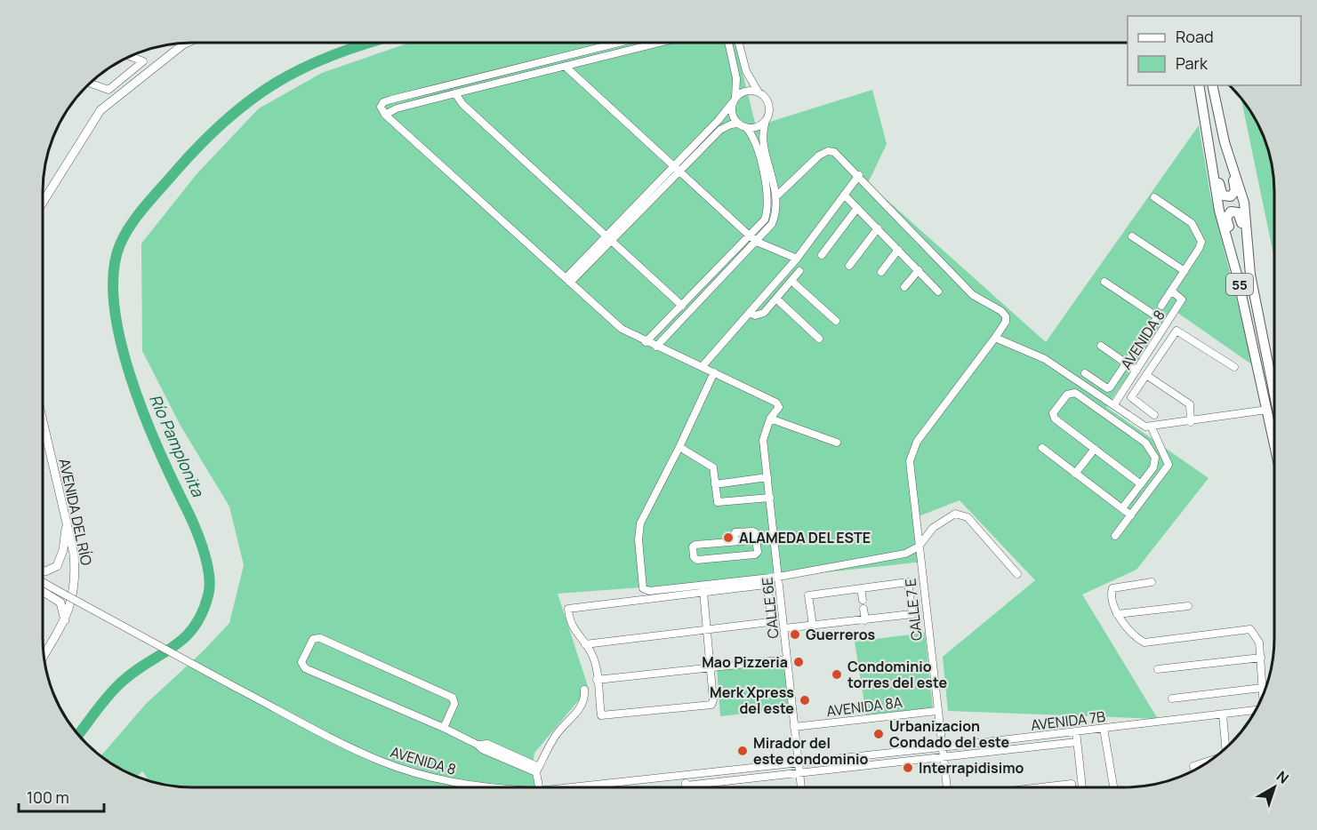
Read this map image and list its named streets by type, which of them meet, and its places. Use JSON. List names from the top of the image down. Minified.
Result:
{"streets":{"highway":["55"],"main road":["AVENIDA DEL RÍO"],"street":["AVENIDA 8","CALLE 6E","CALLE 7 E","AVENIDA 8A","AVENIDA 7B"]},"crossings":[["AVENIDA 8","AVENIDA 7B"],["CALLE 6E","AVENIDA 8A"],["CALLE 6E","AVENIDA 7B"],["CALLE 7 E","AVENIDA 8A"],["CALLE 7 E","AVENIDA 7B"]],"water":["Río Pamplonita"],"places":["ALAMEDA DEL ESTE","Guerreros","Mao Pizzeria","Condominio torres del este","Merk Xpress del este","Urbanizacion Condado del este","Mirador del este condominio","Interrapidisimo"],"legend":["Road","Park"],"scale_bar":"100 m","north":"top right"}
